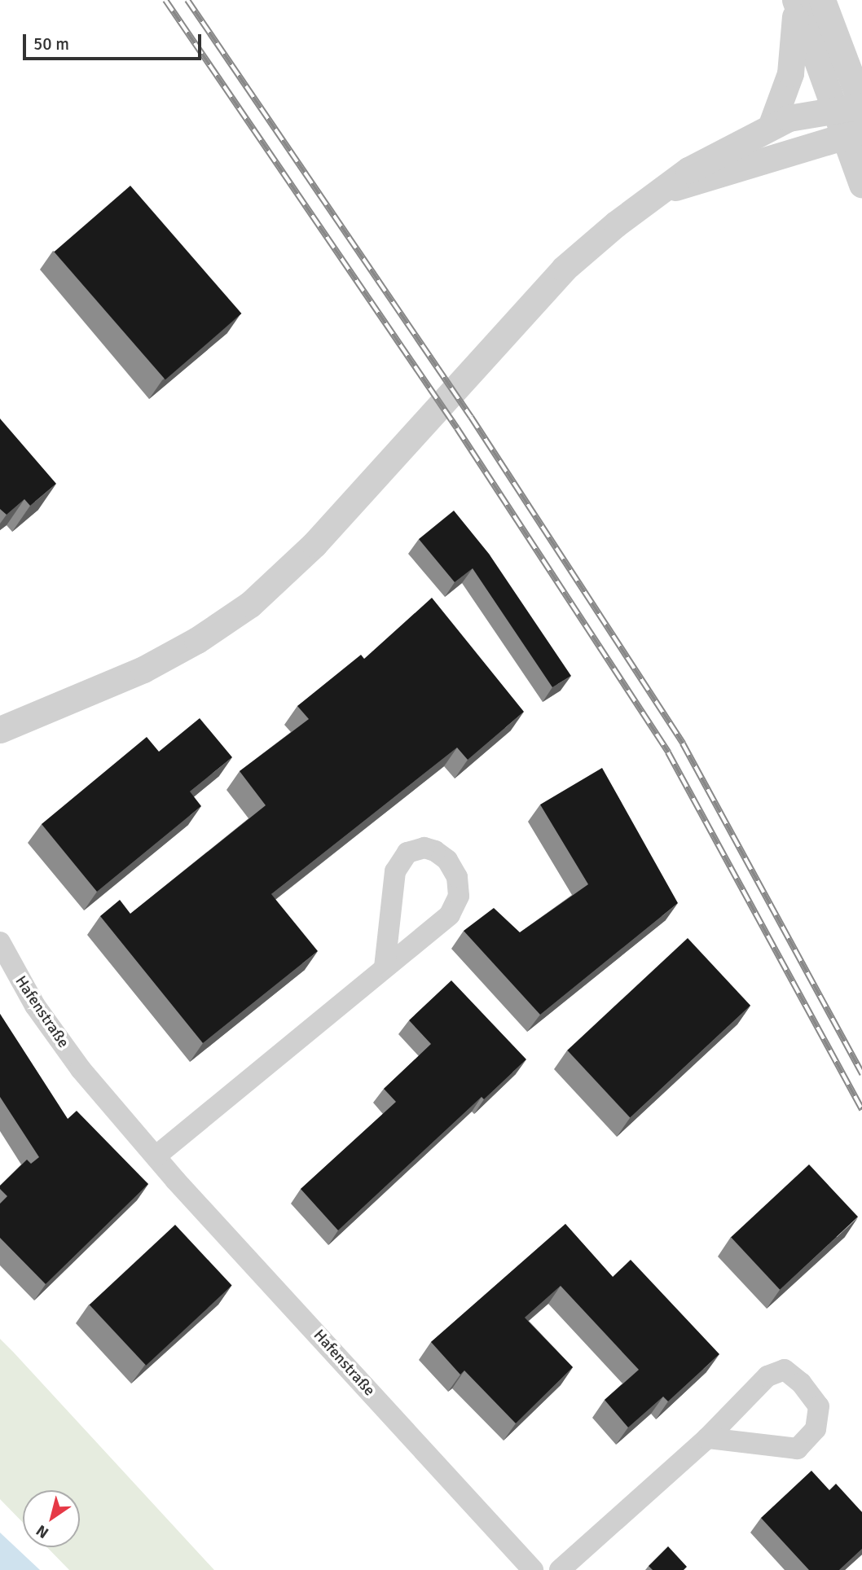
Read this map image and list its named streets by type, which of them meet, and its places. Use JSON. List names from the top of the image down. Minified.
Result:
{"streets":{"street":["Hafenstraße"]},"scale_bar":"50 m","north":"bottom left"}
